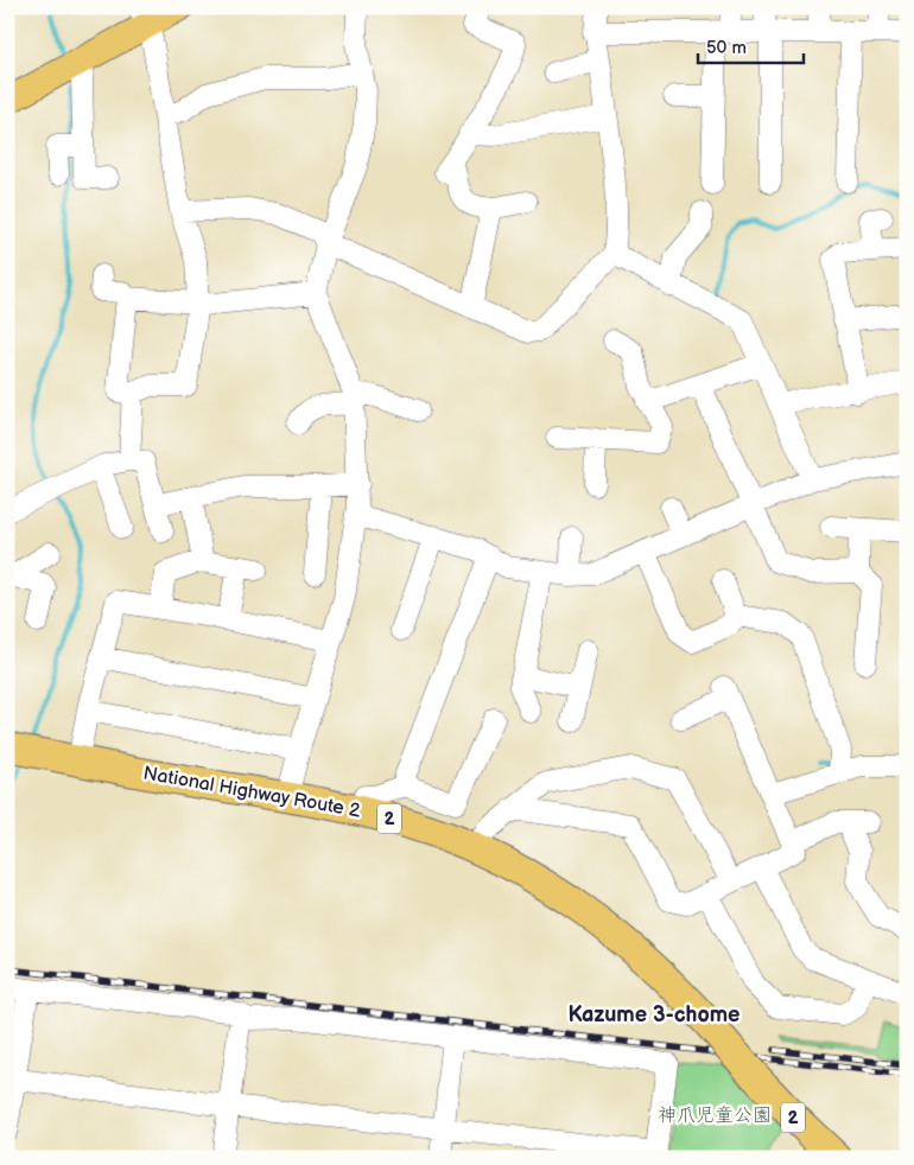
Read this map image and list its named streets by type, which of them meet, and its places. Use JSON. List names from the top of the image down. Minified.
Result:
{"streets":{"highway":["National Highway Route 2","2"]},"districts":["Kazume 3-chome"],"parks":["神爪児童公園"],"scale_bar":"50 m"}
